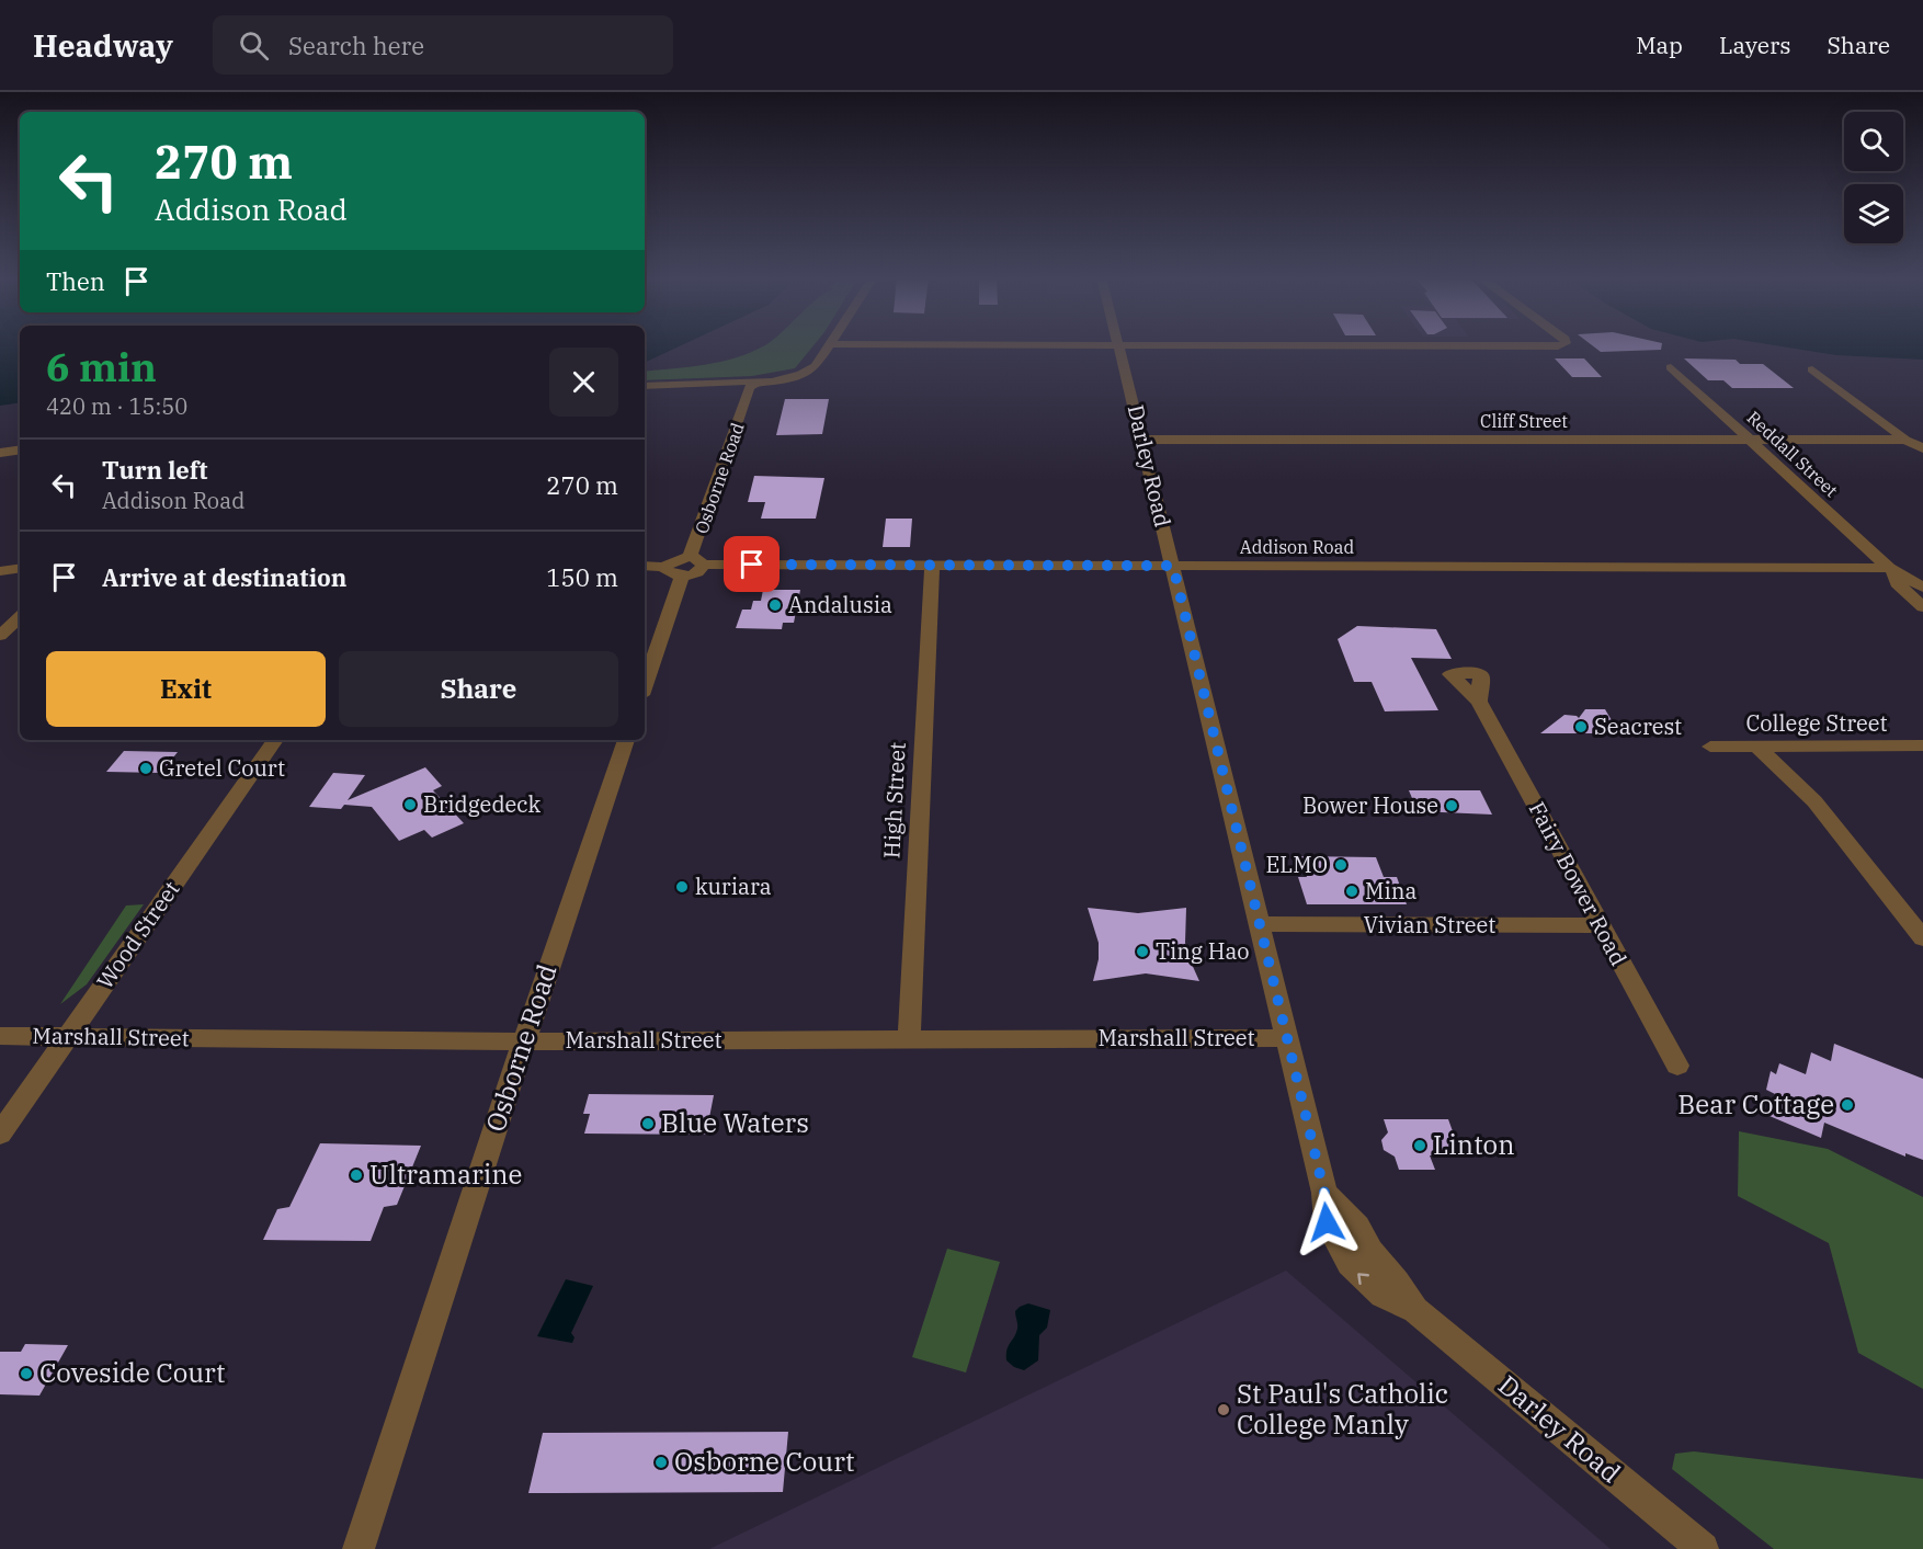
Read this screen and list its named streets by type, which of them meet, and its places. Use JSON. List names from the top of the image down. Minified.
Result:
{"streets":{"street":["Cliff Street","Reddall Street","Darley Road","Osborne Road","Addison Road","College Street","High Street","Fairy Bower Road","Vivian Street","Wood Street","Marshall Street"]},"crossings":[["Cliff Street","Reddall Street"],["Cliff Street","Darley Road"],["Reddall Street","Addison Road"],["Darley Road","Addison Road"],["Darley Road","Vivian Street"],["Darley Road","Marshall Street"],["Osborne Road","Addison Road"],["Osborne Road","Marshall Street"],["Addison Road","High Street"],["High Street","Marshall Street"],["Fairy Bower Road","Vivian Street"],["Wood Street","Marshall Street"]],"places":["Andalusia","Seacrest","Gretel Court","Bridgedeck","Bower House","ELMO","kuriara","Mina","Ting Hao","Bear Cottage","Blue Waters","Linton","Ultramarine","Coveside Court","St Paul's Catholic College Manly","Osborne Court"],"page":{"header":"Headway","search":"Search here","nav":["Map","Layers","Share"],"turn":["270 m","Addison Road"],"then":"Then","heading":["6 min","420 m · 15:50"],"list":[{"name":"Turn left","note":"Addison Road","value":"270 m"},{"name":"Arrive at destination","value":"150 m"}],"buttons":["Exit","Share"]}}
